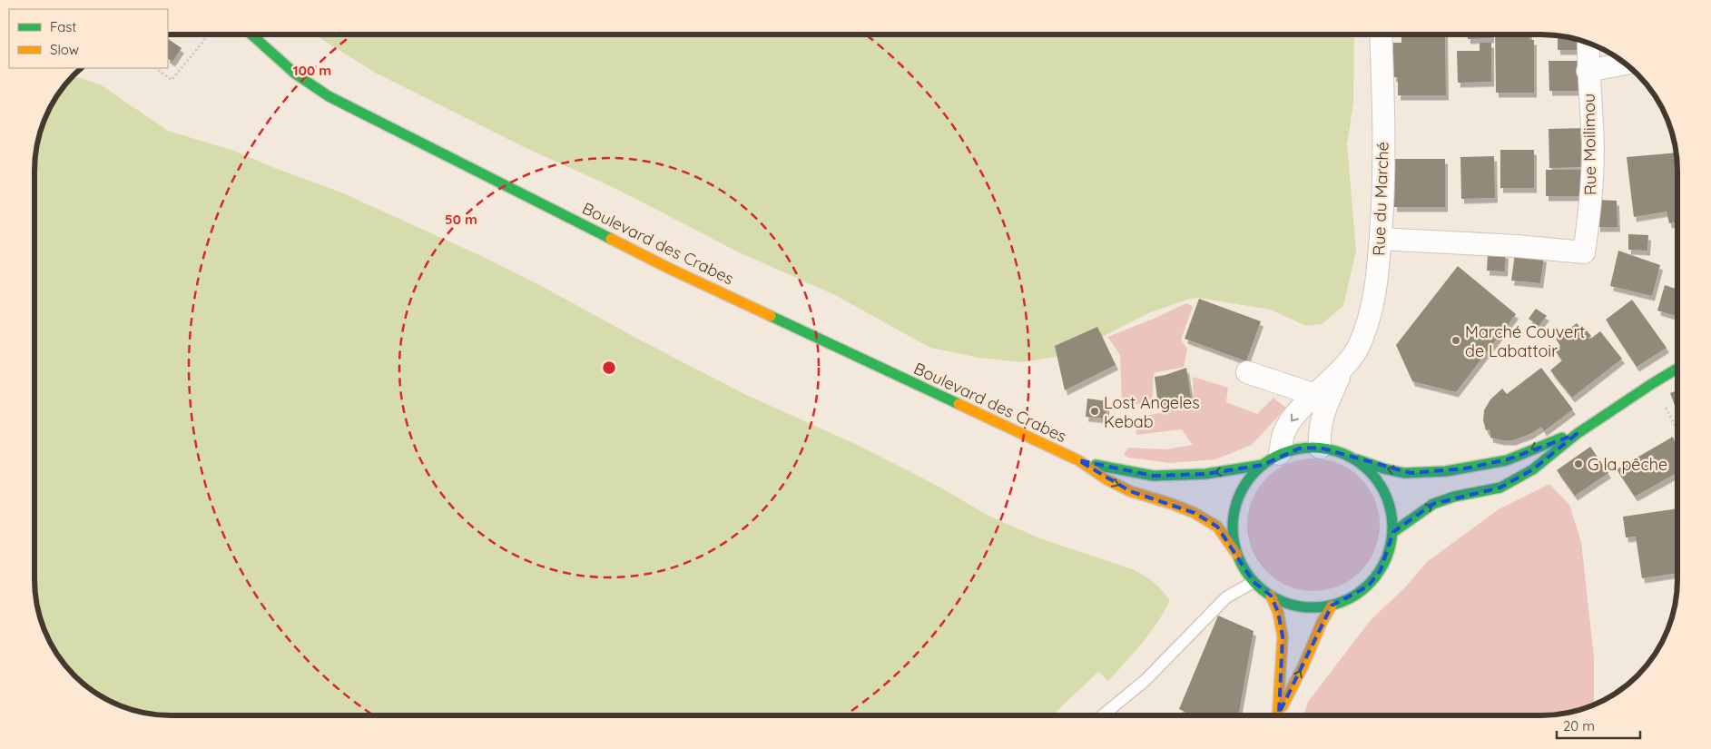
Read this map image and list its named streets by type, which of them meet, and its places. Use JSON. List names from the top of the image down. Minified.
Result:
{"streets":{"main road":["Boulevard des Crabes"],"street":["Rue Moilimou","Rue du Marché"]},"crossings":[["Rue Moilimou","Rue du Marché"],["Rue du Marché","Boulevard des Crabes"]],"places":["Marché Couvert de Labattoir","Lost Angeles Kebab","G la pêche"],"legend":["Fast","Slow"],"scale_bar":"20 m","rings":["100 m","50 m"]}
